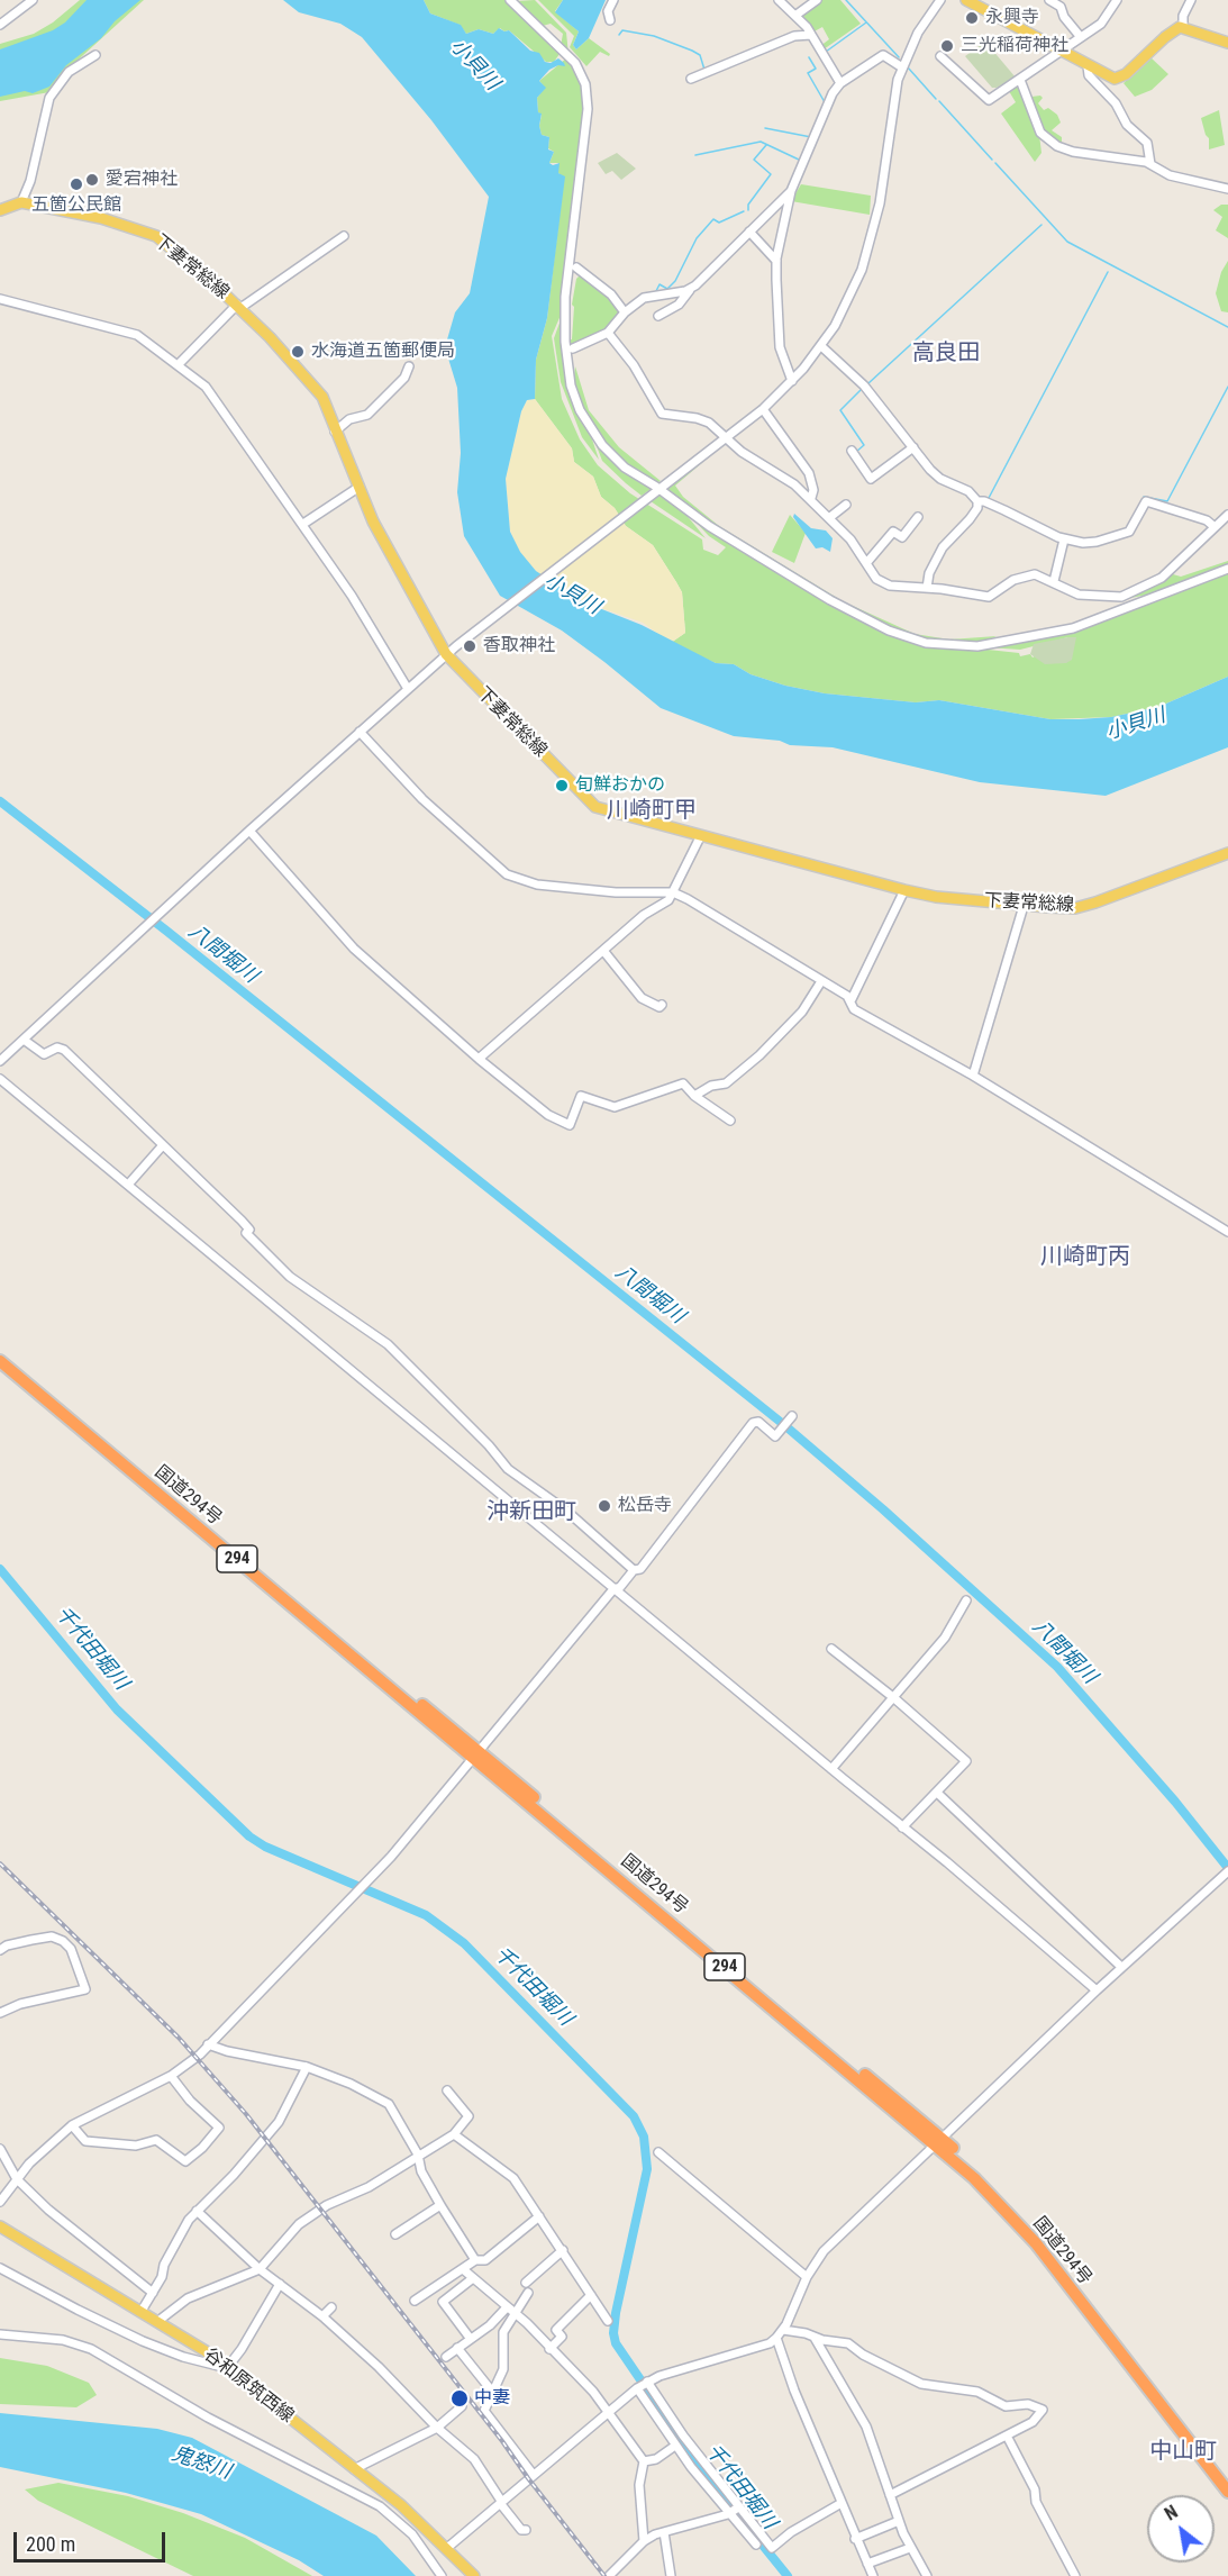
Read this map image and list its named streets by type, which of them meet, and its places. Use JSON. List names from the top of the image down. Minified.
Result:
{"streets":{"highway":["国道294号","294"],"main road":["下妻常総線","谷和原筑西線"]},"districts":["高良田","川崎町甲","川崎町丙","沖新田町","中山町"],"water":["小貝川","八間堀川","千代田堀川","鬼怒川"],"places":["永興寺","三光稲荷神社","愛宕神社","五箇公民館","水海道五箇郵便局","香取神社","旬鮮おかの","松岳寺","中妻"],"scale_bar":"200 m","north":"top left"}
